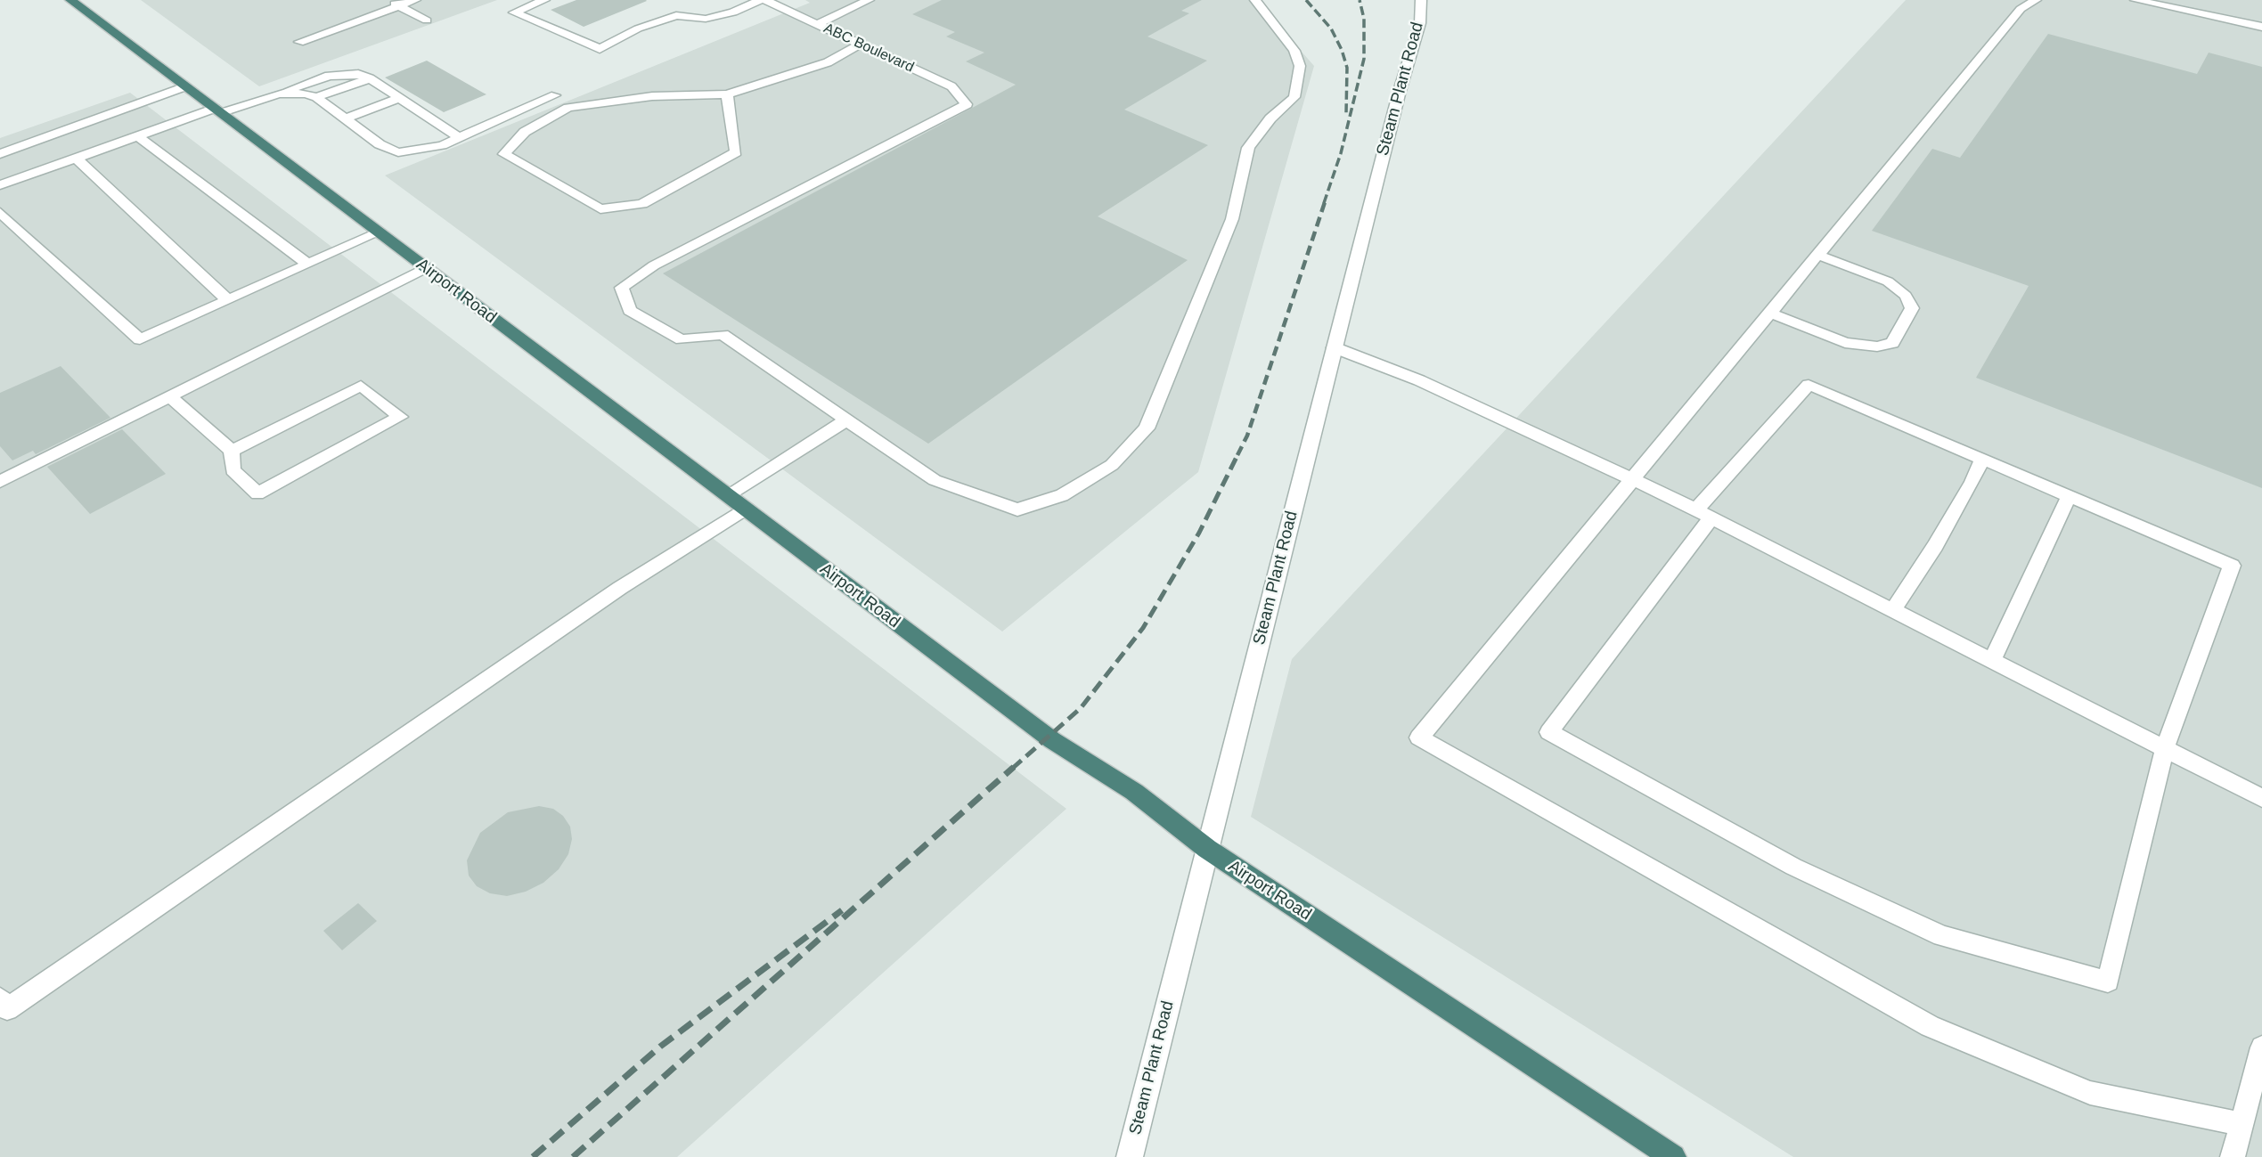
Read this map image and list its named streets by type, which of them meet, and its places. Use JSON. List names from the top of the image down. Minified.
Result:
{"streets":{"highway":["Airport Road"],"street":["Steam Plant Road"],"lane":["ABC Boulevard"]},"crossings":[["Steam Plant Road","Airport Road"]]}
